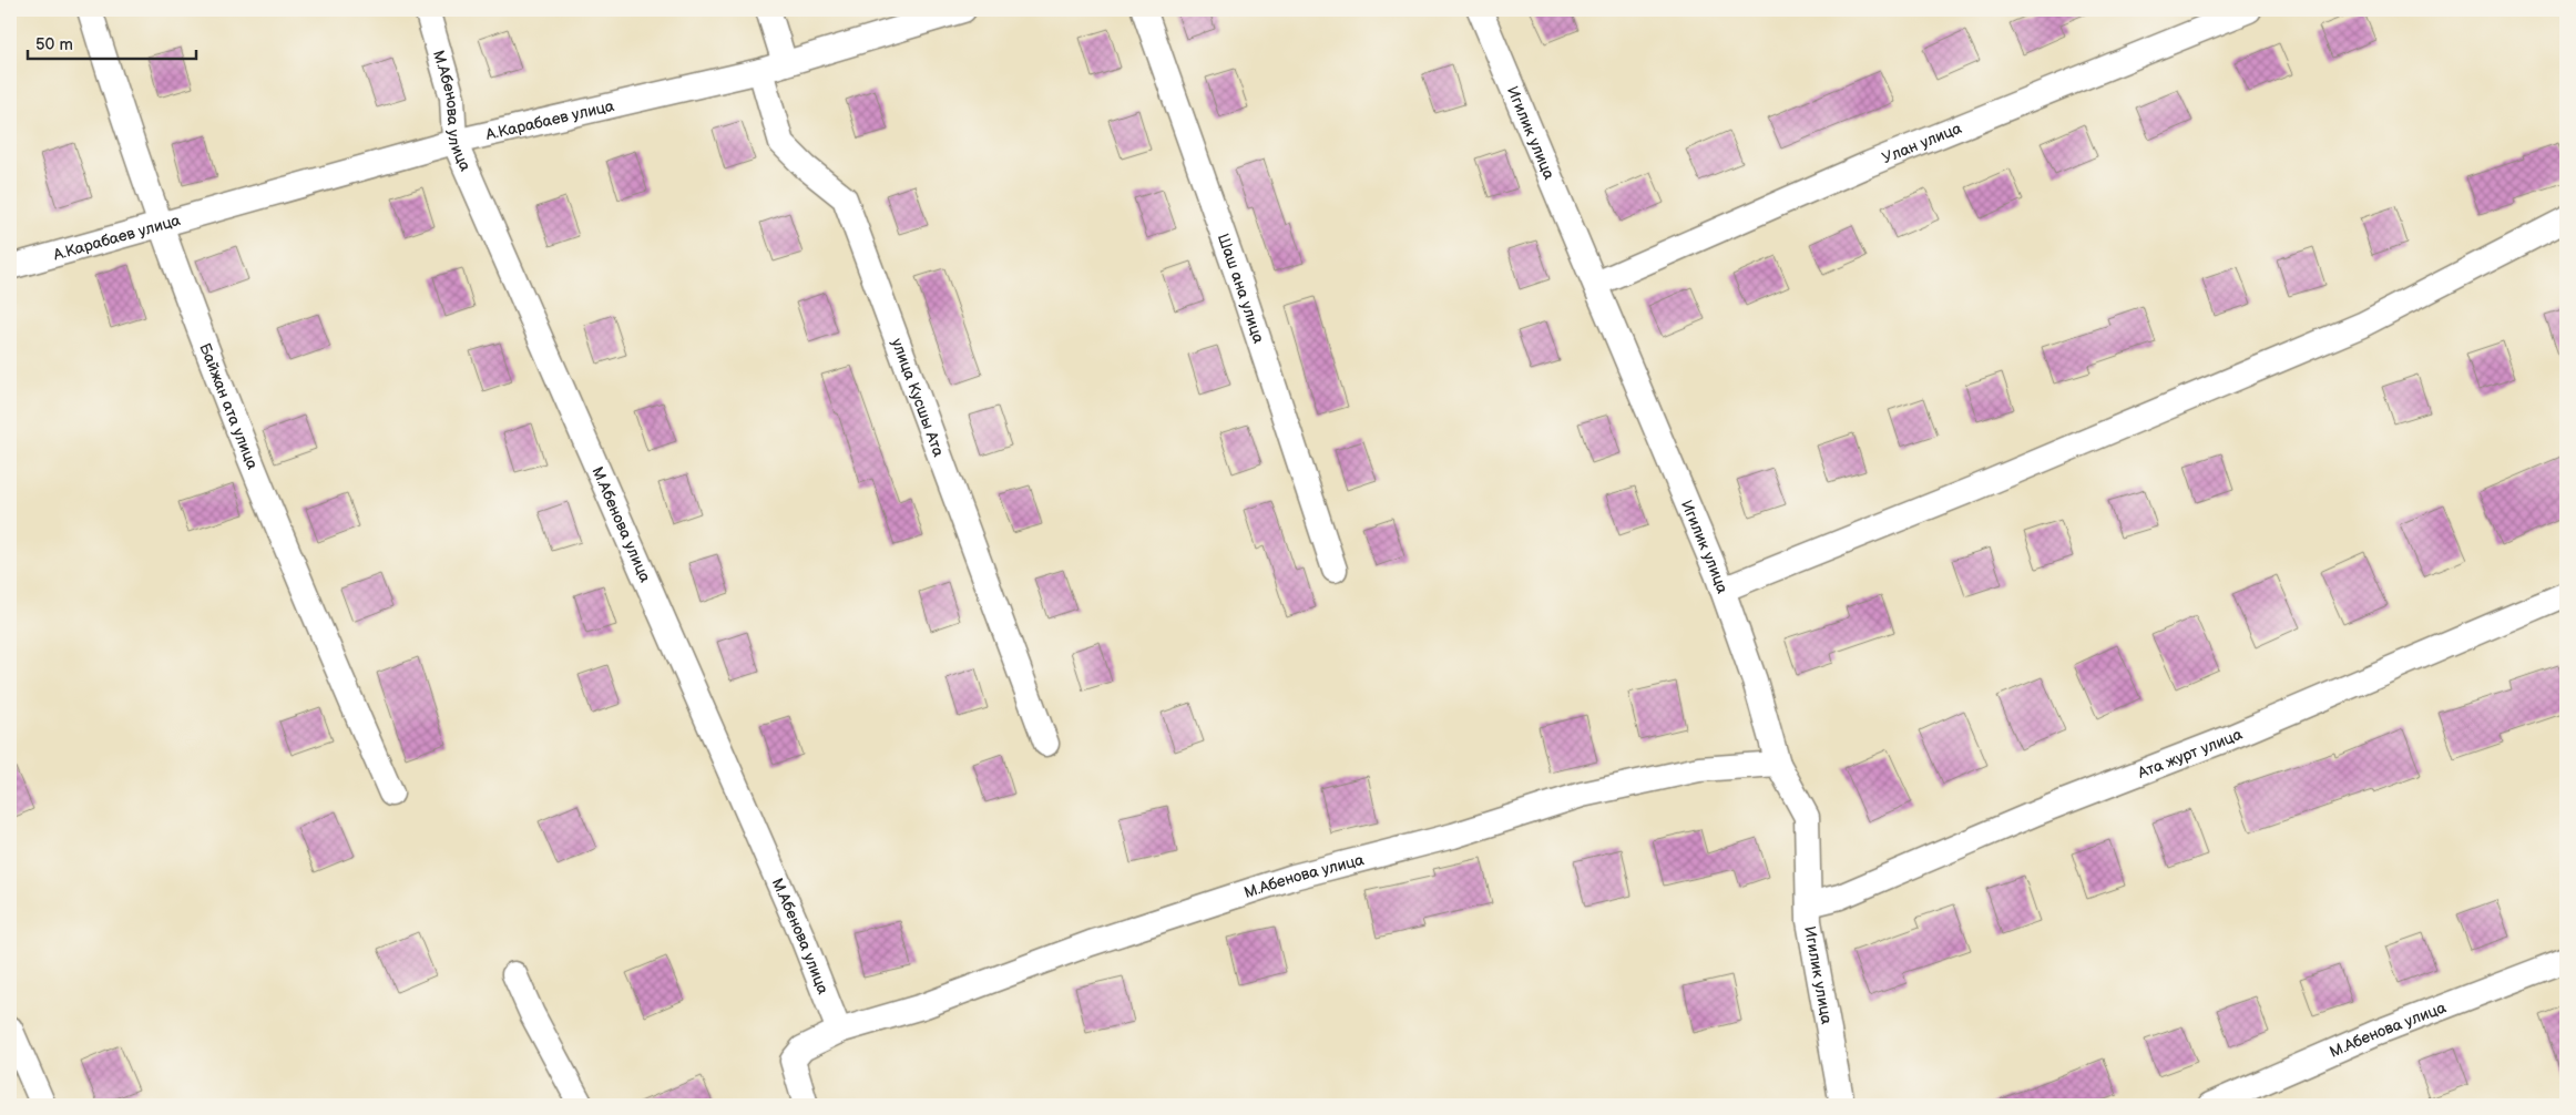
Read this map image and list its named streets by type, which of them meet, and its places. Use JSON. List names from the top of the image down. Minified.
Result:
{"streets":{"street":["М.Абенова улица","А.Карабаев улица","Игилик улица","Улан улица","Шаш ана улица","улица Кусшы Ата","Байжан ата улица","Ата журт улица"]},"crossings":[["М.Абенова улица","А.Карабаев улица"],["М.Абенова улица","Игилик улица"],["А.Карабаев улица","улица Кусшы Ата"],["А.Карабаев улица","Байжан ата улица"],["Игилик улица","Улан улица"],["Игилик улица","Ата журт улица"]],"scale_bar":"50 m"}
